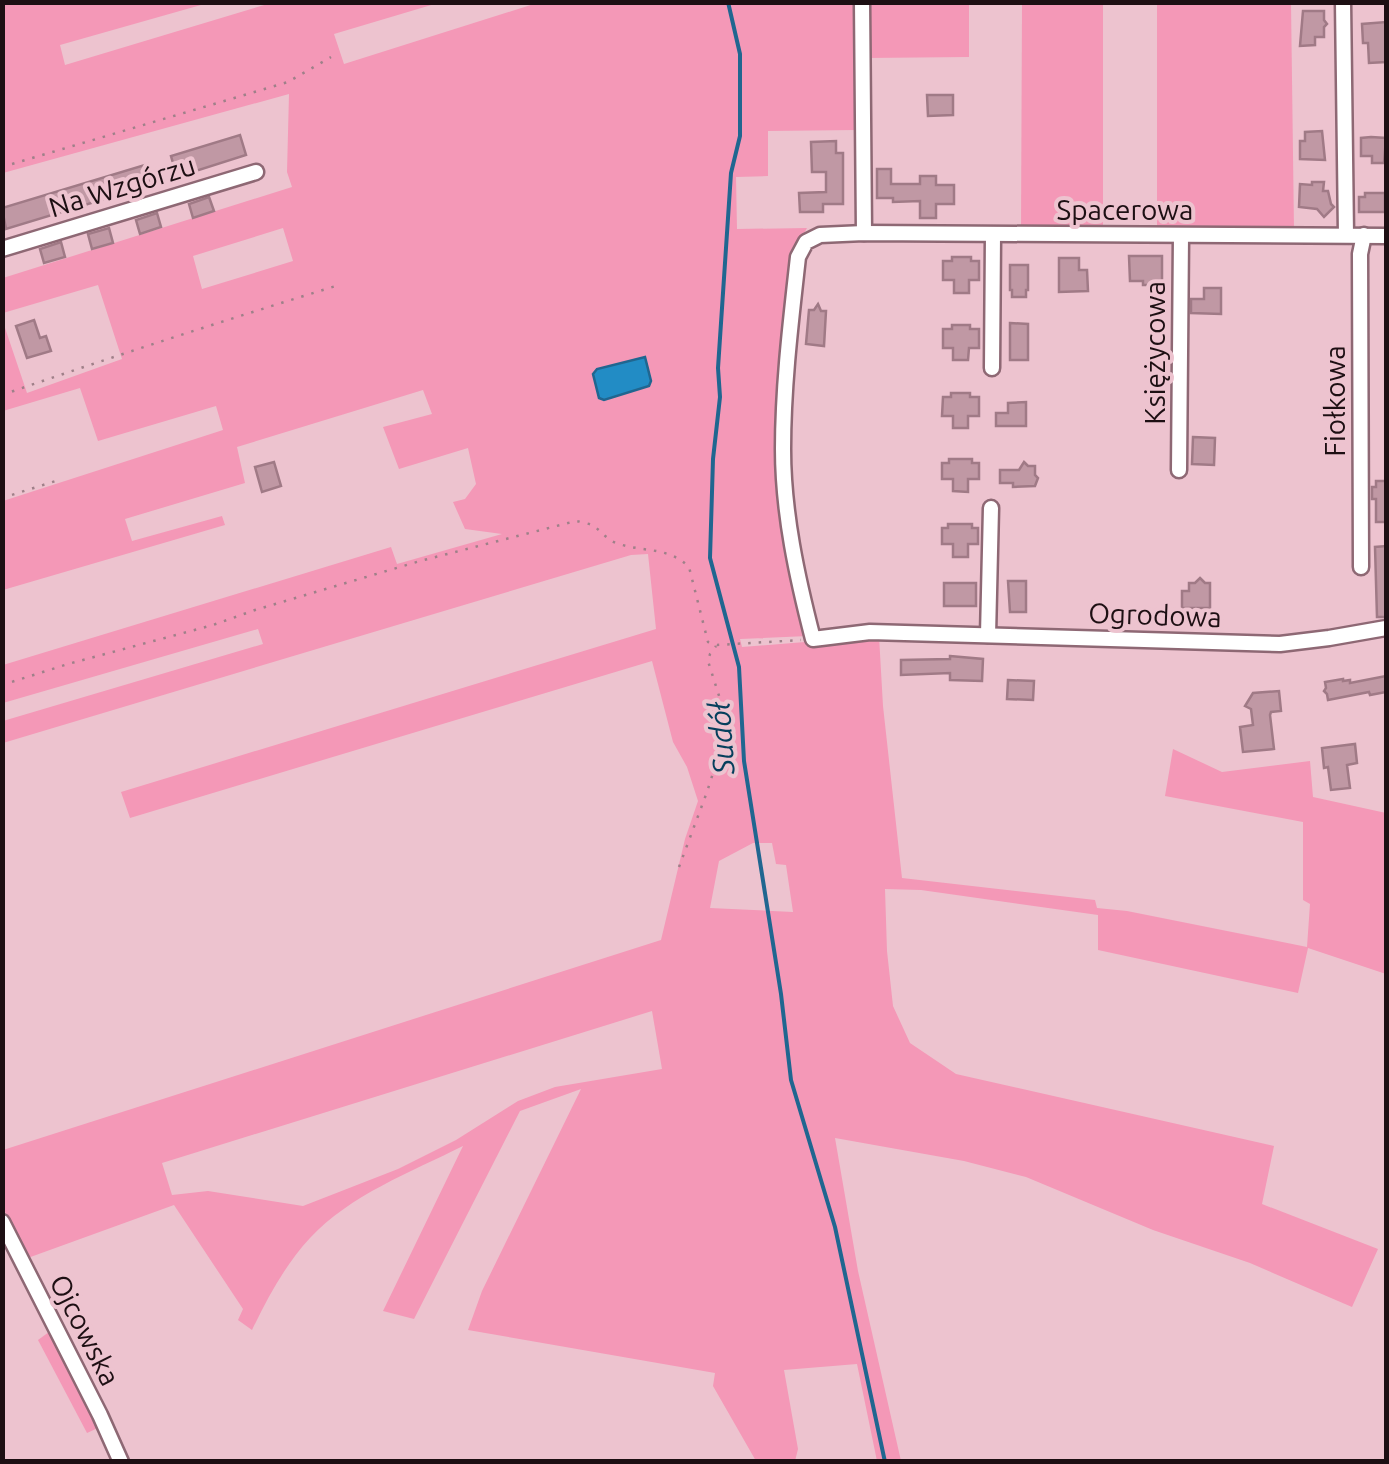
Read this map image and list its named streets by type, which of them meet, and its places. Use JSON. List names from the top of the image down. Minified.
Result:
{"streets":{"street":["Na Wzgórzu","Spacerowa","Księżycowa","Fiołkowa","Ogrodowa","Ojcowska"]},"crossings":[["Spacerowa","Księżycowa"],["Spacerowa","Fiołkowa"],["Spacerowa","Ogrodowa"]],"water":["Sudół"]}
